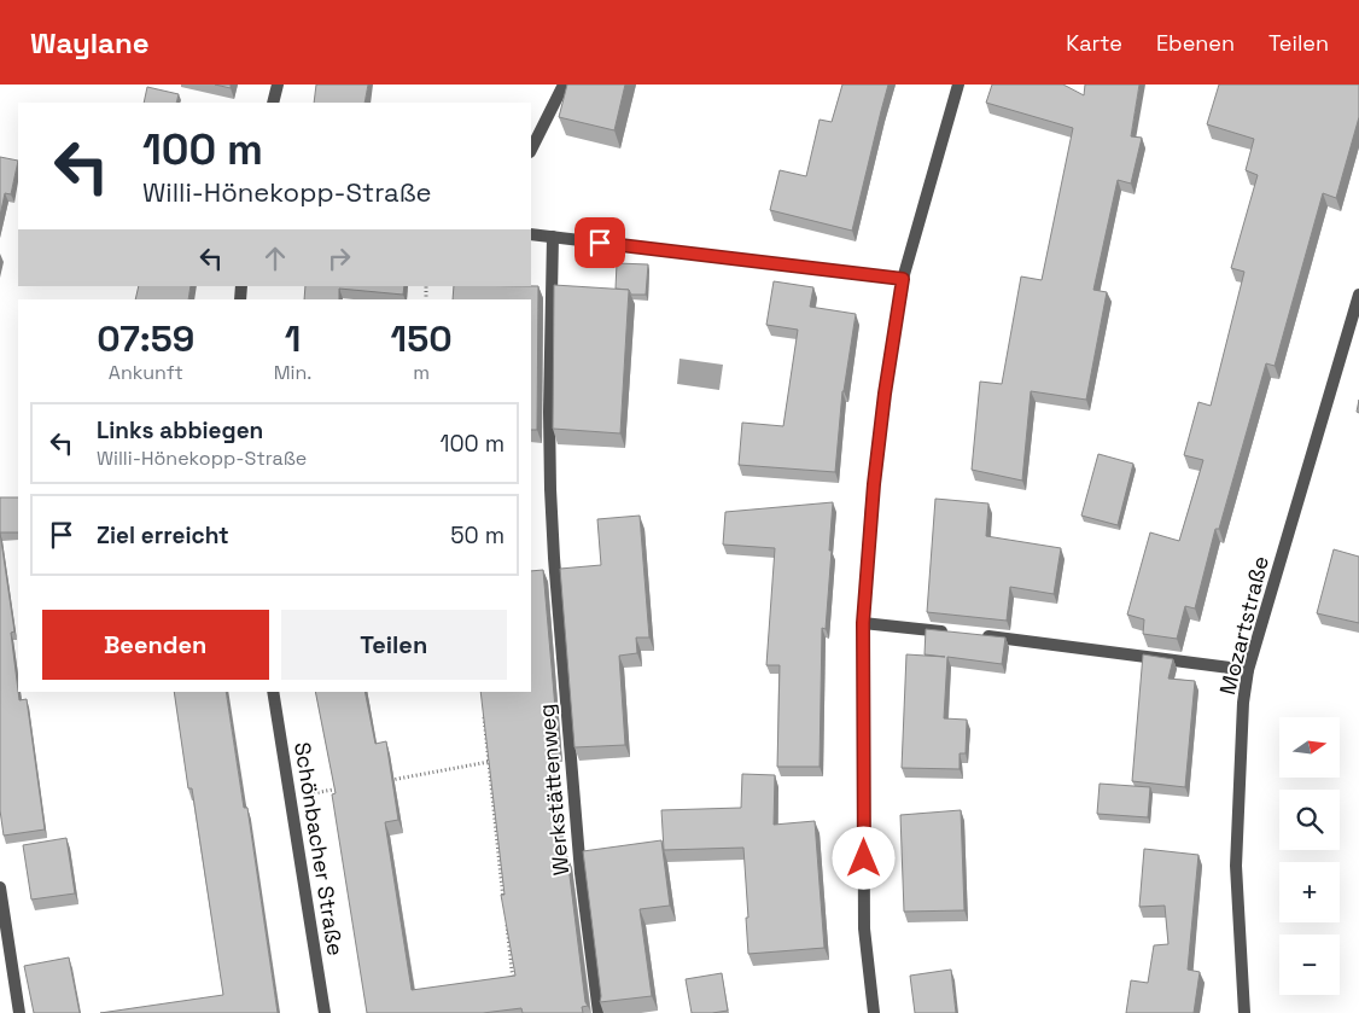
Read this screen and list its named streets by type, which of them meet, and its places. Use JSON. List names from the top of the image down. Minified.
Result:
{"streets":{"street":["Mozartstraße","Werkstättenweg","Schönbacher Straße"]},"north":"right","page":{"header":"Waylane","nav":["Karte","Ebenen","Teilen"],"turn":["100 m","Willi-Hönekopp-Straße"],"eta":["07:59","Ankunft","1","Min.","150","m"],"list":[{"name":"Links abbiegen","note":"Willi-Hönekopp-Straße","value":"100 m"},{"name":"Ziel erreicht","value":"50 m"}],"buttons":["Beenden","Teilen"],"map_buttons":["+","−"]}}
